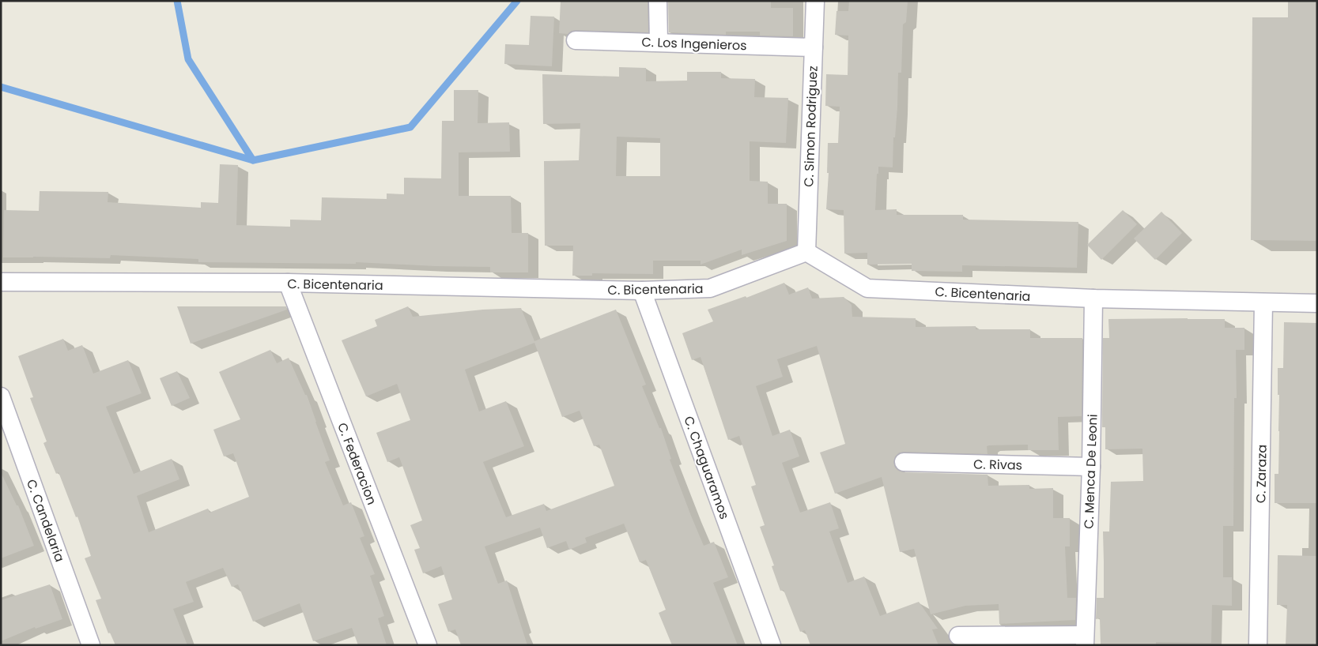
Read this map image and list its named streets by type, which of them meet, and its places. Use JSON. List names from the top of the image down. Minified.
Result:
{"streets":{"street":["C. Los Ingenieros","C. Simon Rodriguez","C. Bicentenaria","C. Federacion","C. Rivas","C. Chaguaramos","C. Menca De Leoni","C. Zaraza","C. Candelaria"]},"crossings":[["C. Los Ingenieros","C. Simon Rodriguez"],["C. Simon Rodriguez","C. Bicentenaria"],["C. Bicentenaria","C. Federacion"],["C. Bicentenaria","C. Chaguaramos"],["C. Bicentenaria","C. Menca De Leoni"],["C. Bicentenaria","C. Zaraza"],["C. Rivas","C. Menca De Leoni"]]}
